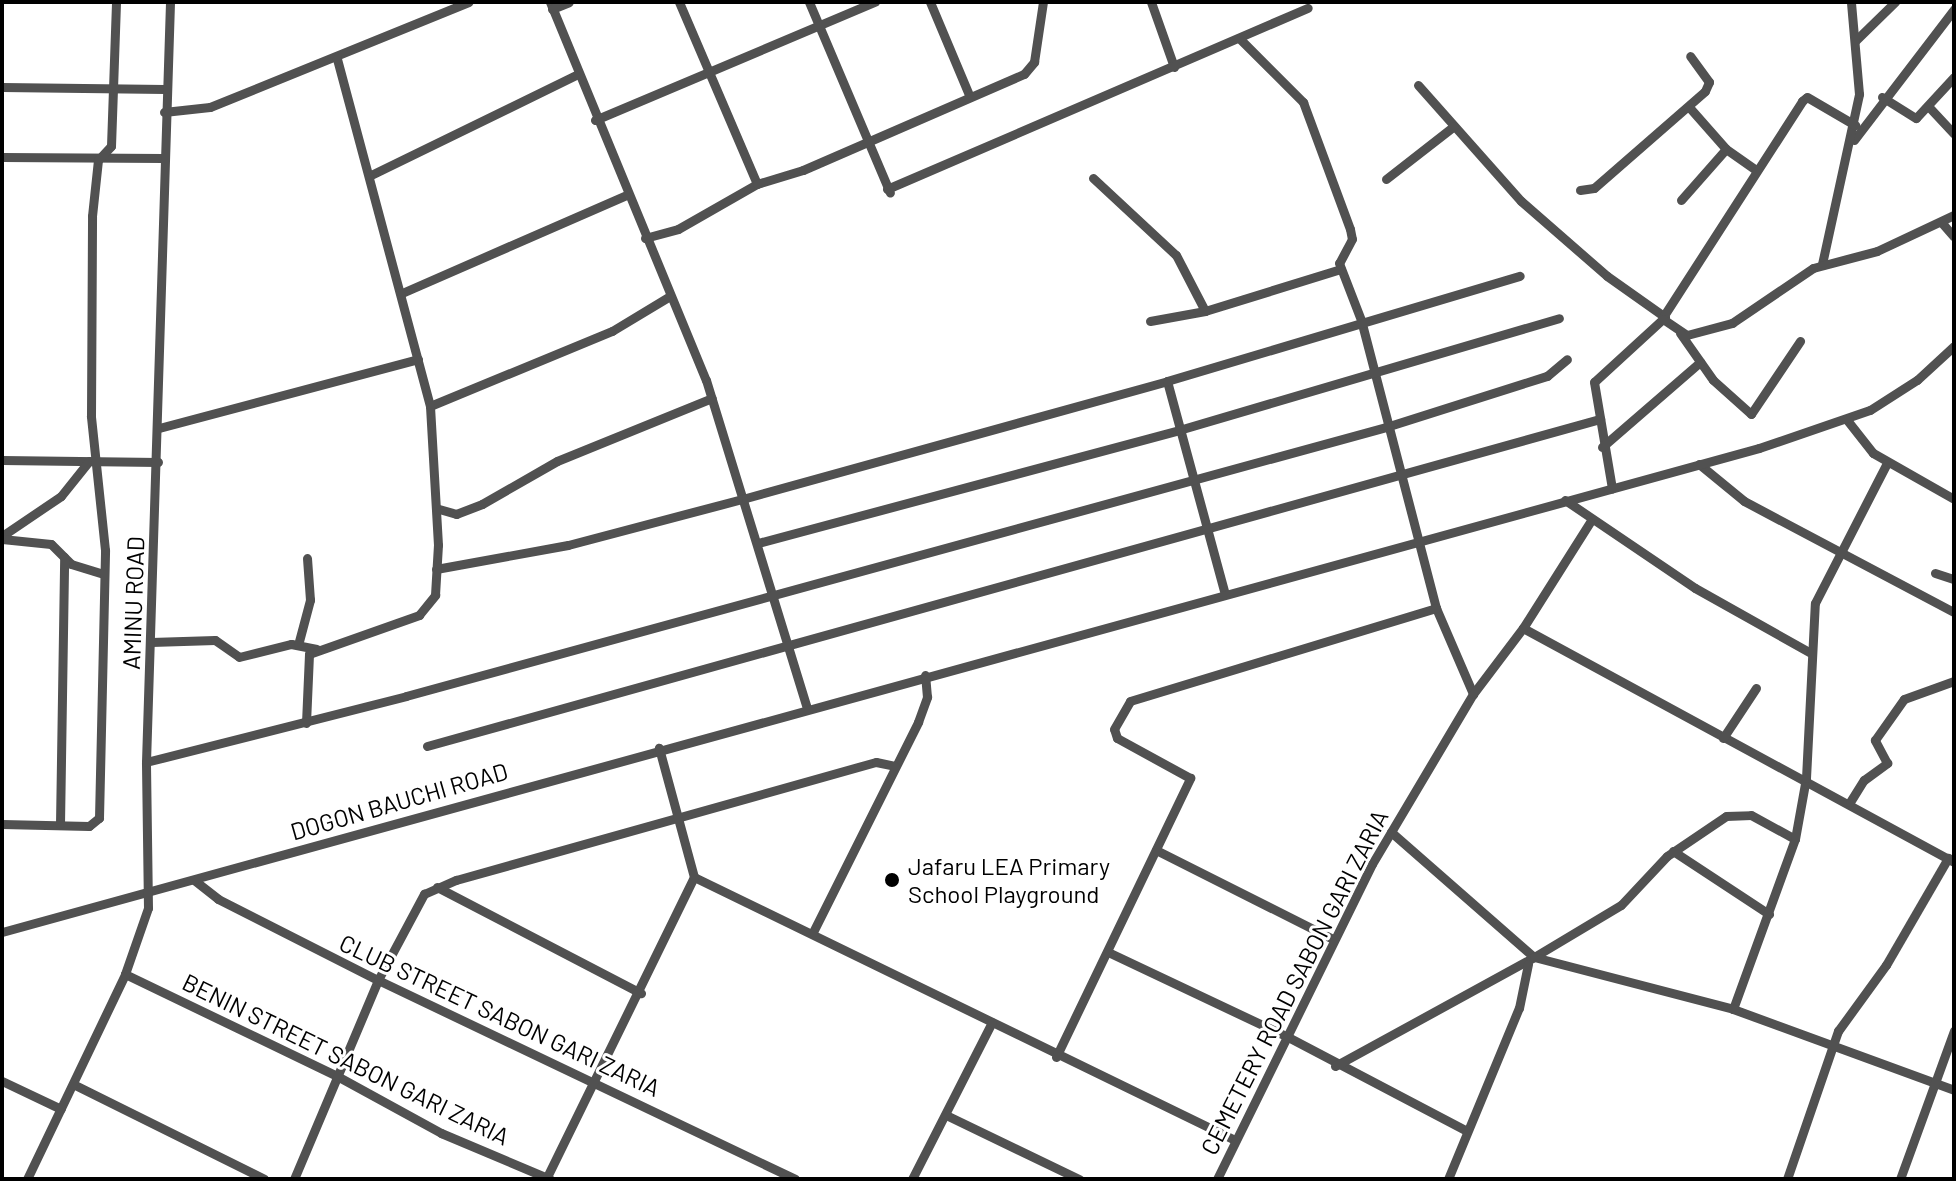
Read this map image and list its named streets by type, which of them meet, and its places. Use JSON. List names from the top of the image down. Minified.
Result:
{"streets":{"street":["AMINU ROAD","DOGON BAUCHI ROAD","CEMETERY ROAD SABON GARI ZARIA","CLUB STREET SABON GARI ZARIA","BENIN STREET SABON GARI ZARIA"]},"crossings":[["AMINU ROAD","DOGON BAUCHI ROAD"],["AMINU ROAD","BENIN STREET SABON GARI ZARIA"],["DOGON BAUCHI ROAD","CLUB STREET SABON GARI ZARIA"]],"places":["Jafaru LEA Primary School Playground"]}
